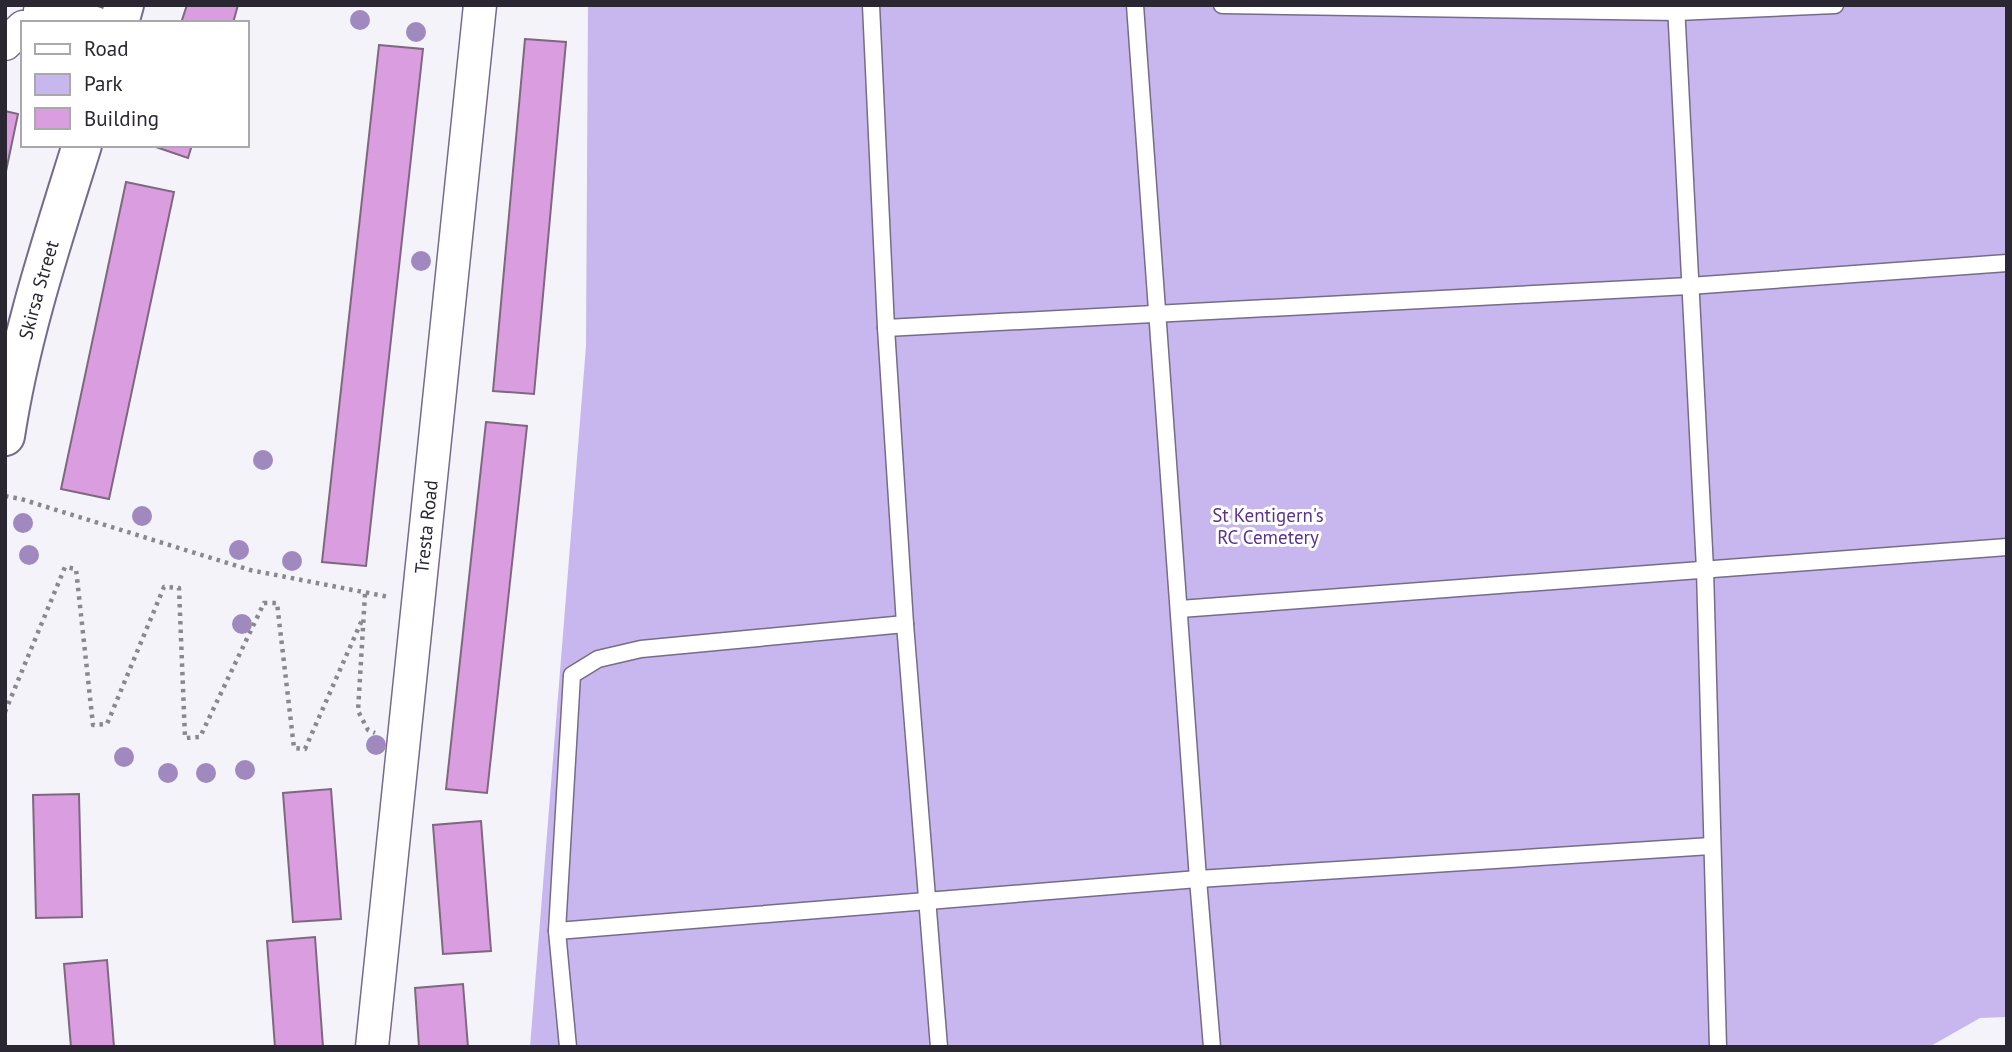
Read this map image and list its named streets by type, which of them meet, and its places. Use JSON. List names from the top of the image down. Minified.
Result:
{"streets":{"street":["Skirsa Street","Tresta Road"]},"parks":["St Kentigern's RC Cemetery"],"legend":["Road","Park","Building"]}
